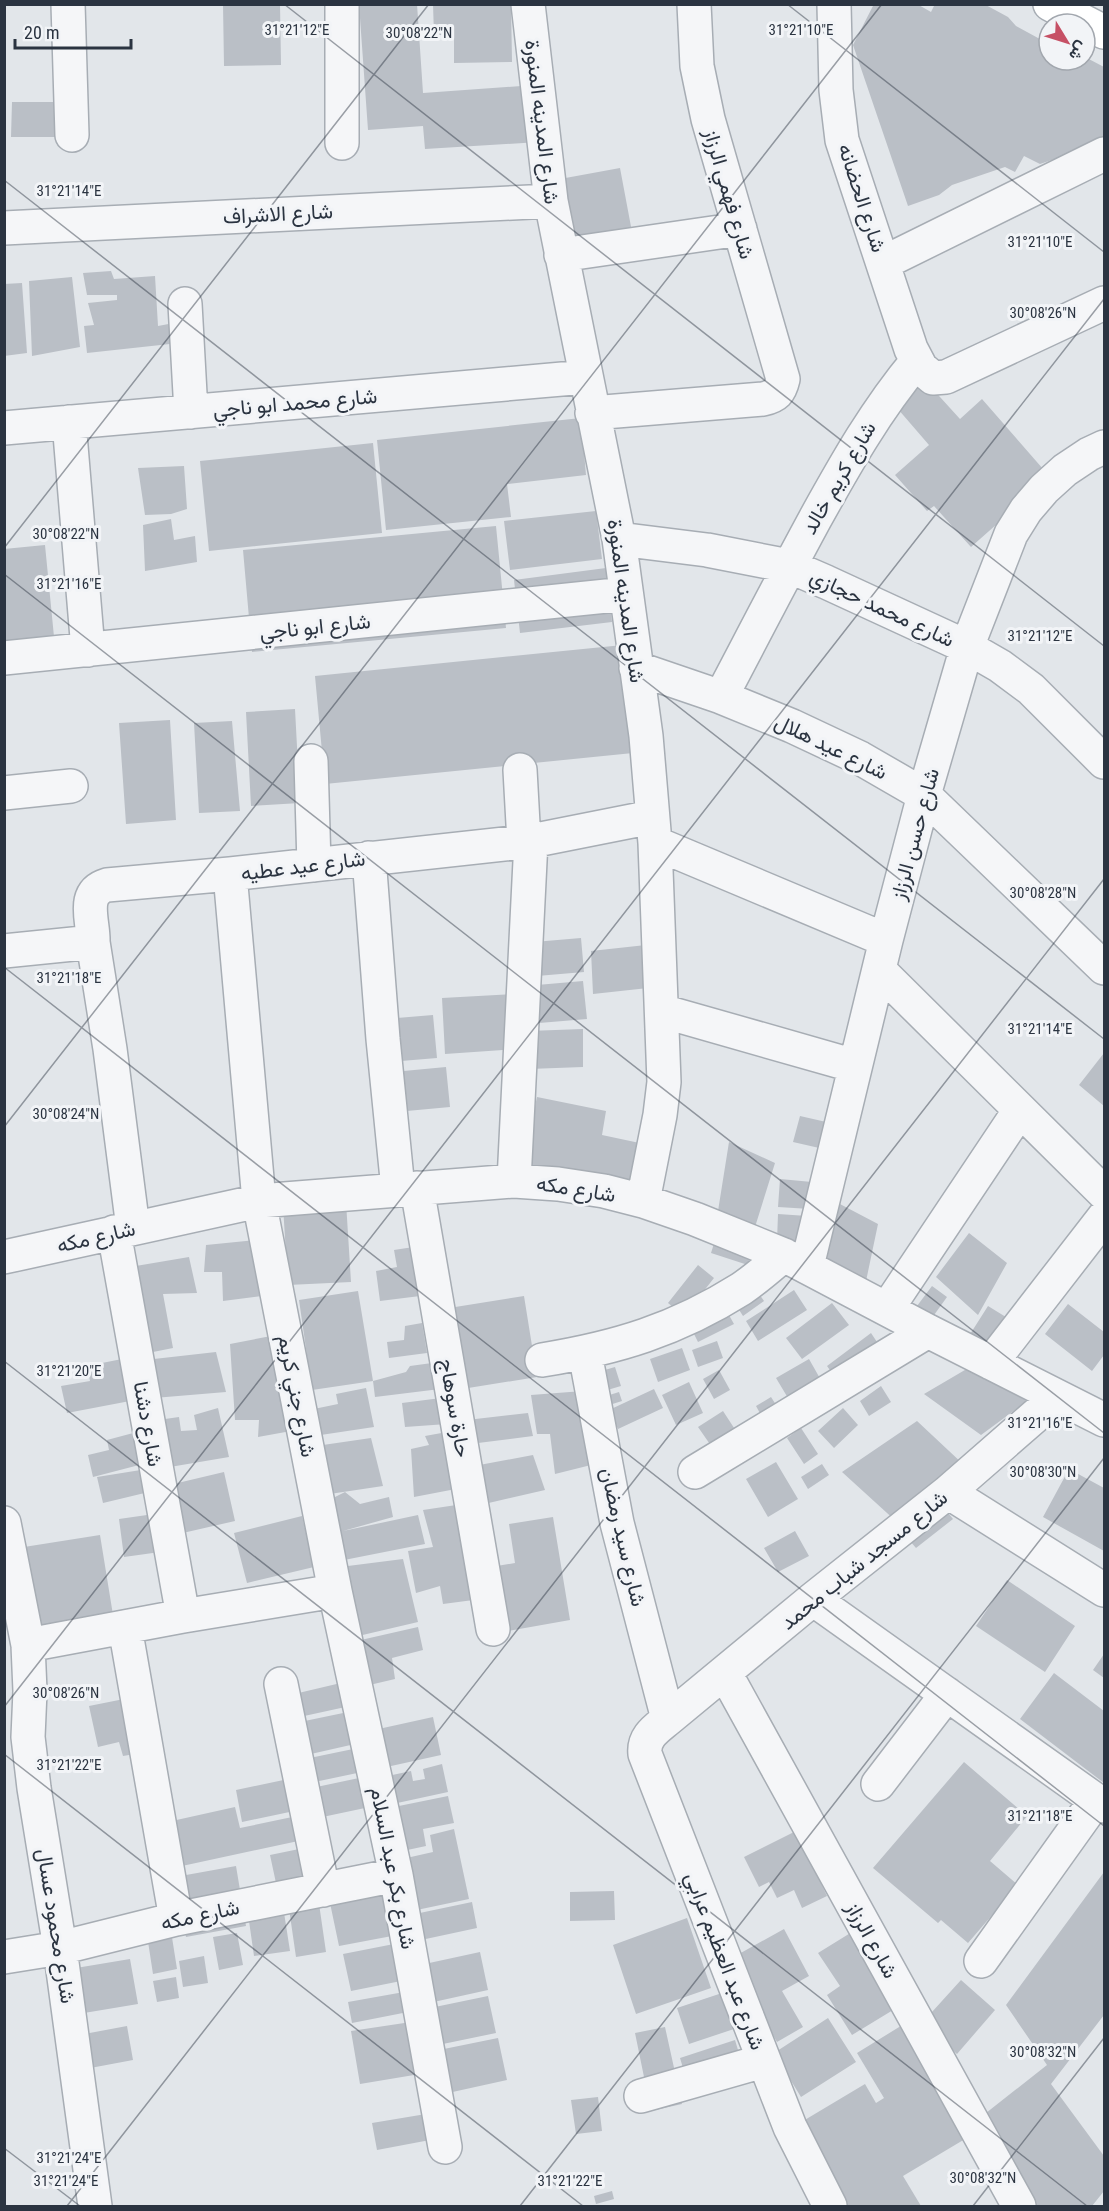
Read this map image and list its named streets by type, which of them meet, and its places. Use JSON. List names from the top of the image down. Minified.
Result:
{"streets":{"street":["شارع المدينه المنورة","شارع فهمي الرزاز","شارع الحضانه","شارع الاشراف","شارع محمد ابو ناجي","شارع كريم خالد","شارع محمد حجازي","شارع ابو ناجي","شارع عيد هلال","شارع حسن الرزاز","شارع عيد عطيه","شارع مكه","شارع جني كريم","حارة سوهاج","شارع دشنا","شارع سيد رمضان","شارع مسجد شباب محمد","شارع بكر عبد السلام","شارع محمود عسال","شارع الرزاز","شارع عبد العظيم عرابي"]},"crossings":[["شارع المدينه المنورة","شارع فهمي الرزاز"],["شارع المدينه المنورة","شارع الاشراف"],["شارع المدينه المنورة","شارع محمد ابو ناجي"],["شارع المدينه المنورة","شارع محمد حجازي"],["شارع المدينه المنورة","شارع ابو ناجي"],["شارع المدينه المنورة","شارع عيد هلال"],["شارع المدينه المنورة","شارع عيد عطيه"],["شارع المدينه المنورة","شارع مكه"],["شارع الحضانه","شارع كريم خالد"],["شارع كريم خالد","شارع محمد حجازي"],["شارع كريم خالد","شارع عيد هلال"],["شارع محمد حجازي","شارع حسن الرزاز"],["شارع عيد هلال","شارع حسن الرزاز"],["شارع حسن الرزاز","شارع مكه"],["شارع عيد عطيه","شارع جني كريم"],["شارع عيد عطيه","حارة سوهاج"],["شارع عيد عطيه","شارع دشنا"],["شارع مكه","شارع جني كريم"],["شارع مكه","حارة سوهاج"],["شارع مكه","شارع دشنا"],["شارع مكه","شارع مسجد شباب محمد"],["شارع مكه","شارع بكر عبد السلام"],["شارع مكه","شارع محمود عسال"],["شارع جني كريم","شارع بكر عبد السلام"],["شارع سيد رمضان","شارع مسجد شباب محمد"],["شارع سيد رمضان","شارع عبد العظيم عرابي"],["شارع مسجد شباب محمد","شارع الرزاز"],["شارع مسجد شباب محمد","شارع عبد العظيم عرابي"]],"scale_bar":"20 m","north":"bottom right","coordinates":["31°21'12\"E","31°21'10\"E","30°08'22\"N","31°21'14\"E","30°08'26\"N","31°21'16\"E","30°08'28\"N","31°21'18\"E","30°08'24\"N","31°21'20\"E","30°08'30\"N","31°21'22\"E","30°08'32\"N","31°21'24\"E"]}
